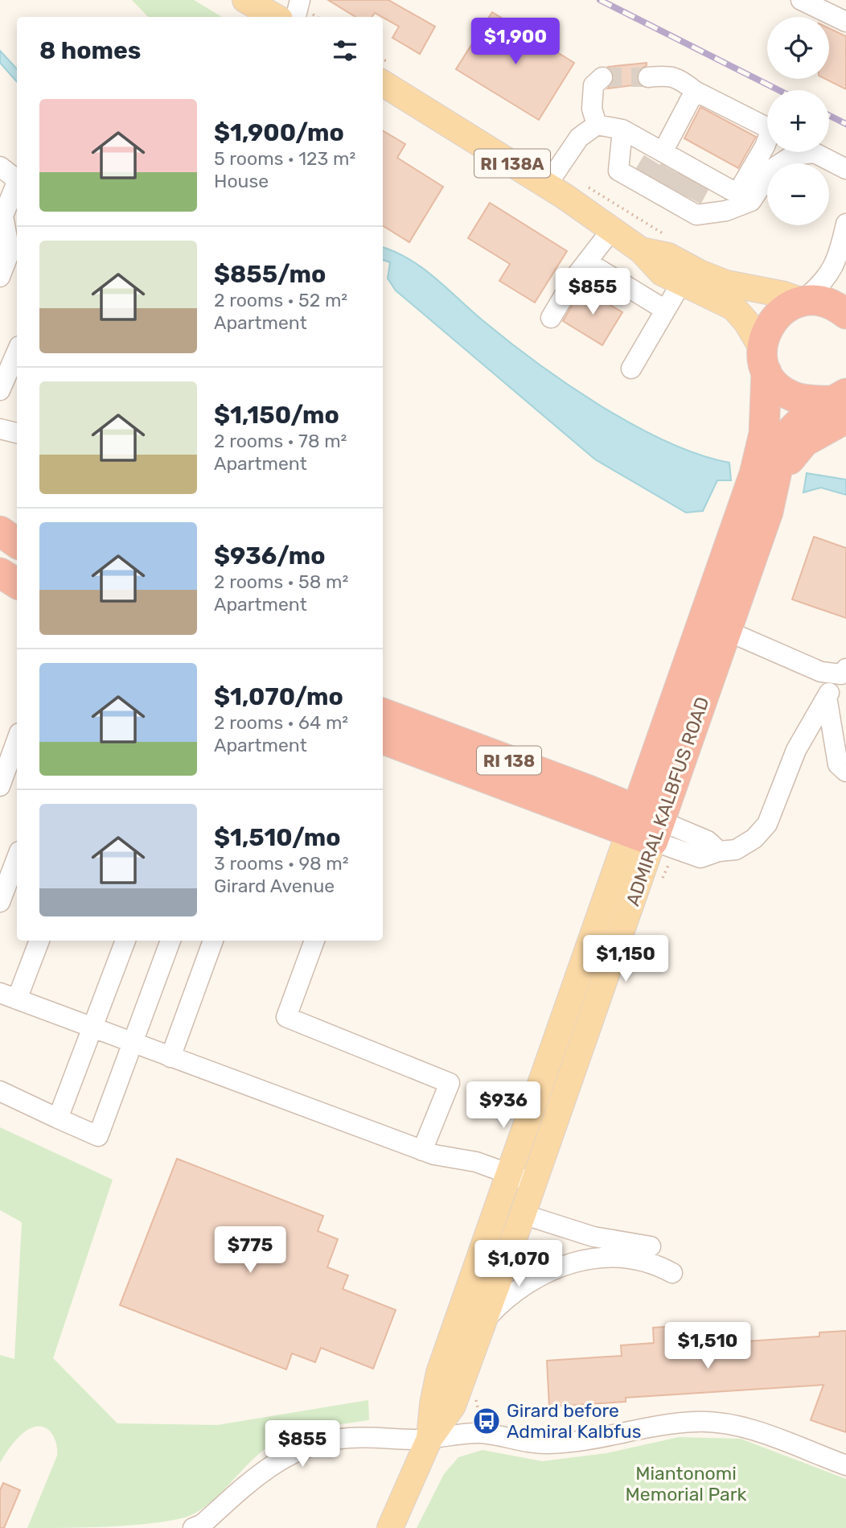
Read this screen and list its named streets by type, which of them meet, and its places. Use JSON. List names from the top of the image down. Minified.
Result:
{"streets":{"highway":["RI 138","ADMIRAL KALBFUS ROAD"],"main road":["RI 138A"]},"crossings":[["RI 138A","ADMIRAL KALBFUS ROAD"],["RI 138","ADMIRAL KALBFUS ROAD"]],"parks":["Miantonomi Memorial Park"],"places":{"bus stop":["Girard before Admiral Kalbfus"]},"page":{"map_buttons":["+","−"],"heading":"8 homes","price":["$1,900","$855","$1,150","$936","$775","$1,070","$1,510","$855"],"list":[{"name":"$1,900/mo","note":"5 rooms · 123 m² · House"},{"name":"$855/mo","note":"2 rooms · 52 m² · Apartment"},{"name":"$1,150/mo","note":"2 rooms · 78 m² · Apartment"},{"name":"$936/mo","note":"2 rooms · 58 m² · Apartment"},{"name":"$1,070/mo","note":"2 rooms · 64 m² · Apartment"},{"name":"$1,510/mo","note":"3 rooms · 98 m² · Girard Avenue"}]}}
